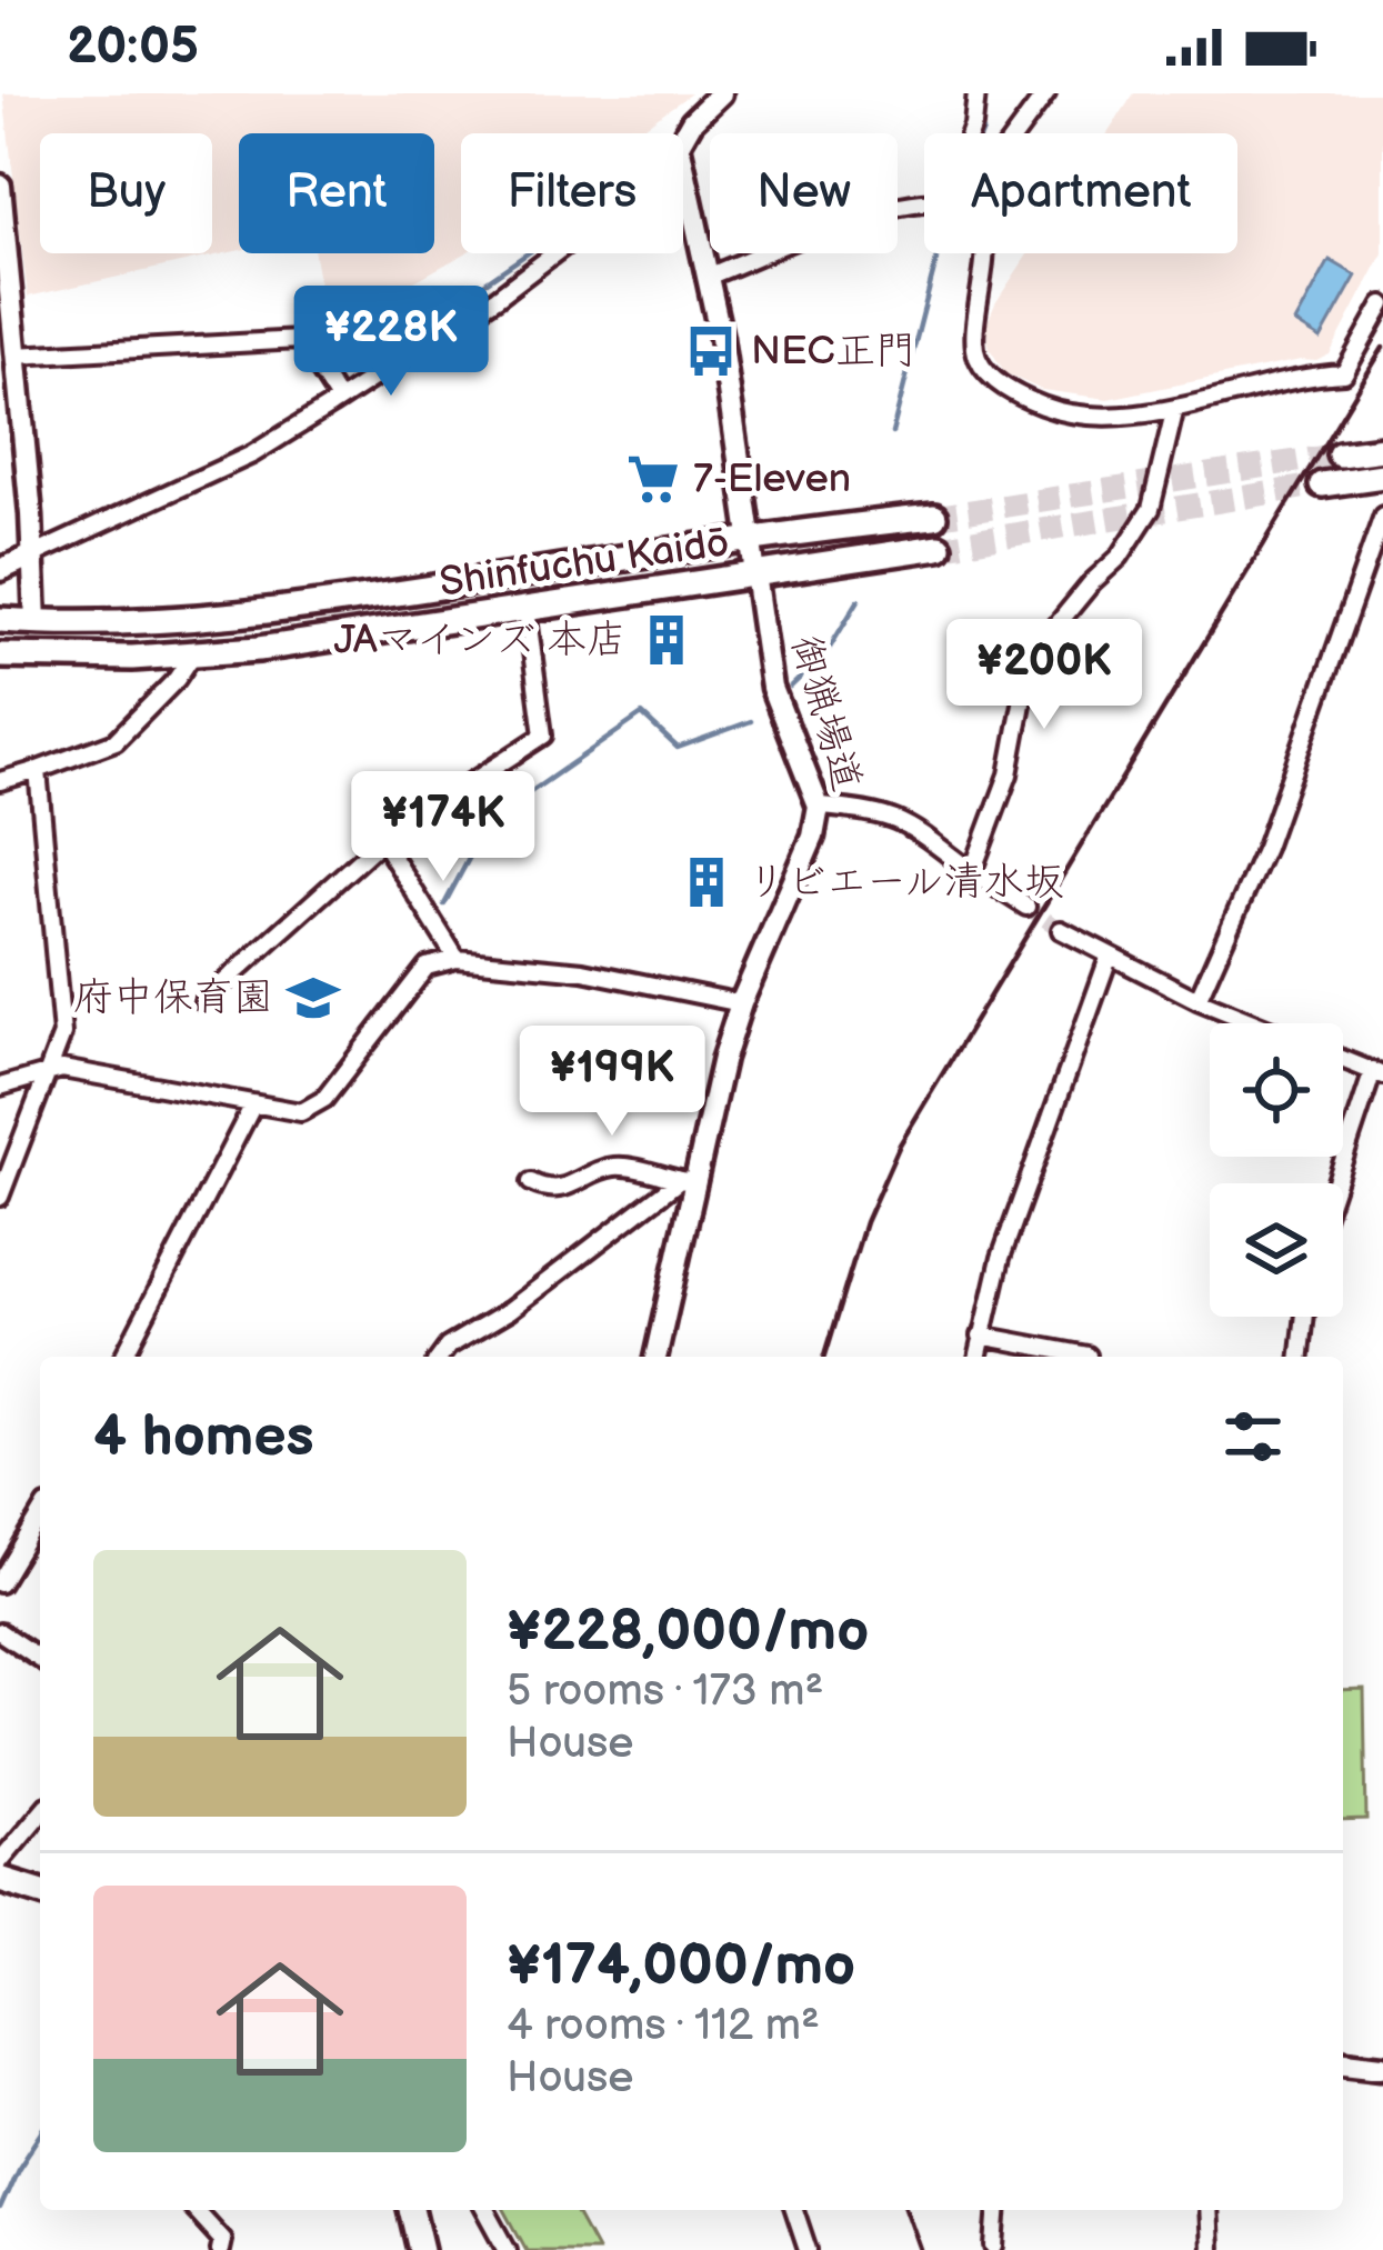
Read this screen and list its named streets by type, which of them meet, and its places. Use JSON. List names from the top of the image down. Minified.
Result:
{"streets":{"main road":["Shinfuchu Kaidō"],"street":["御猟場道"]},"crossings":[["Shinfuchu Kaidō","御猟場道"]],"places":{"bus stop":["NEC正門"],"supermarket":["7-Eleven"],"building":["JAマインズ 本店","リビエール清水坂"],"school or university":["府中保育園"]},"page":{"status":"20:05","chip":["Buy","Rent","Filters","New","Apartment"],"price":["¥228K","¥200K","¥174K","¥199K"],"heading":"4 homes","list":[{"name":"¥228,000/mo","note":"5 rooms · 173 m² · House"},{"name":"¥174,000/mo","note":"4 rooms · 112 m² · House"}]}}
